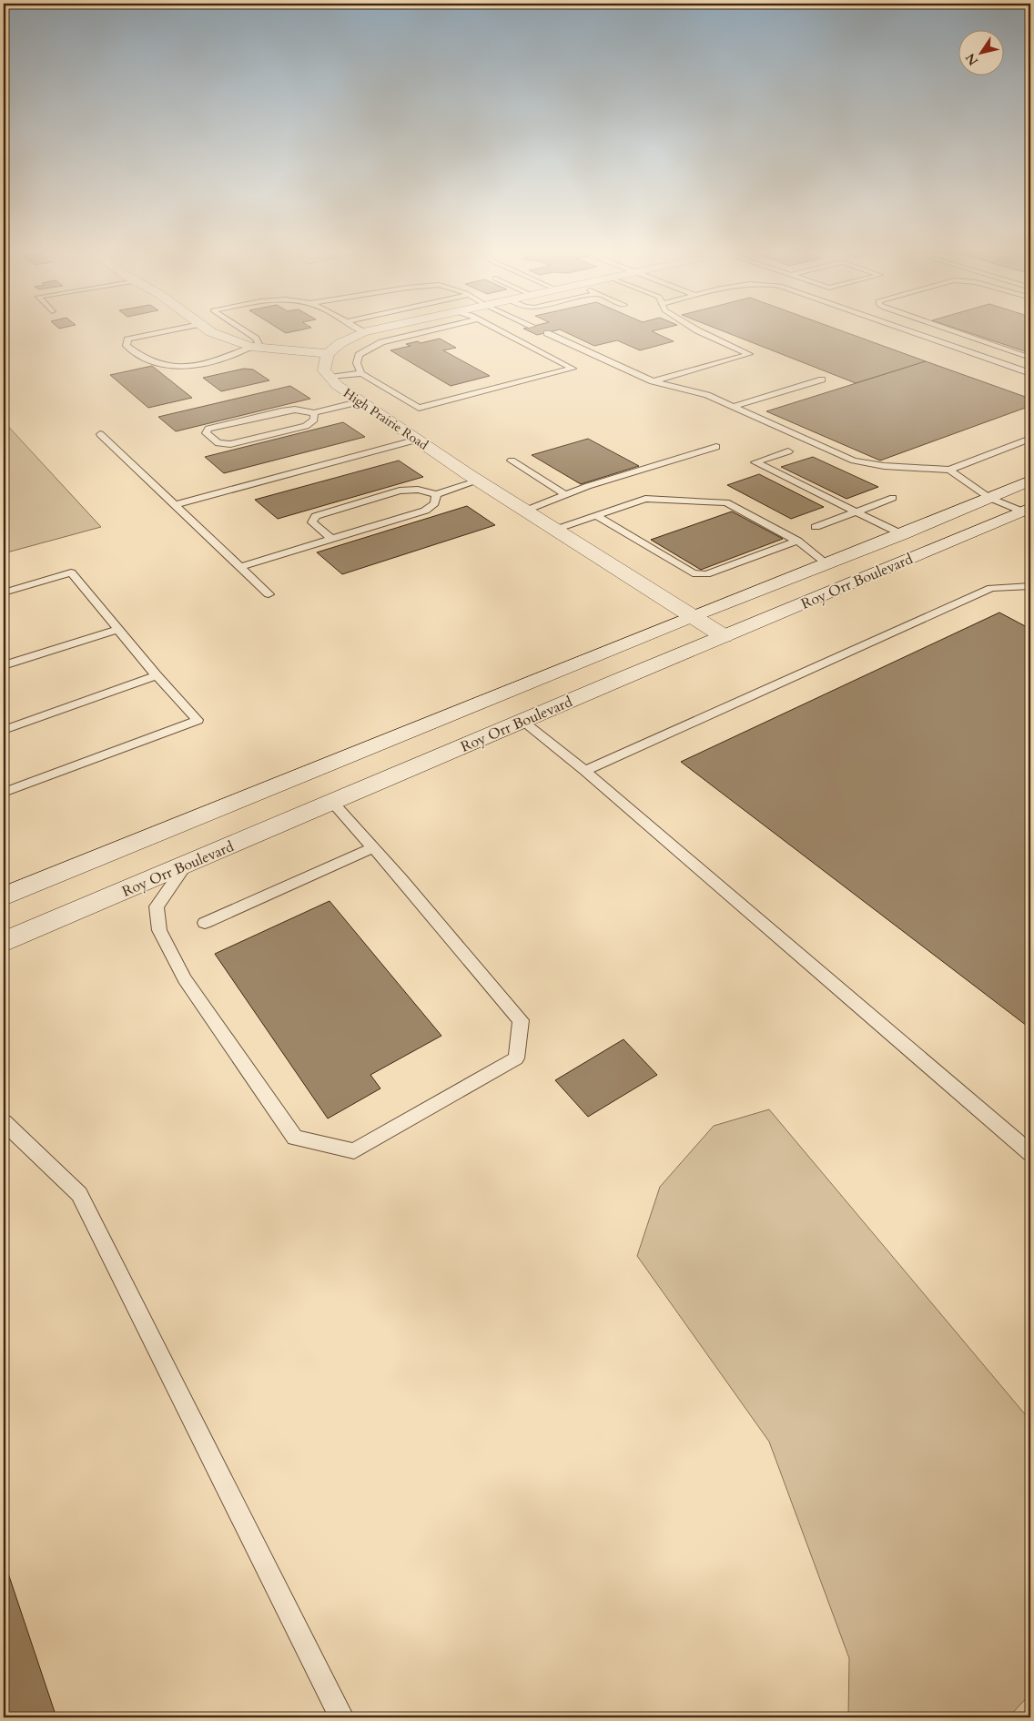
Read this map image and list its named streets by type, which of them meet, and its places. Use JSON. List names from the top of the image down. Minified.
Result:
{"streets":{"street":["High Prairie Road","Roy Orr Boulevard"]},"crossings":[["High Prairie Road","Roy Orr Boulevard"]],"north":"bottom left"}
